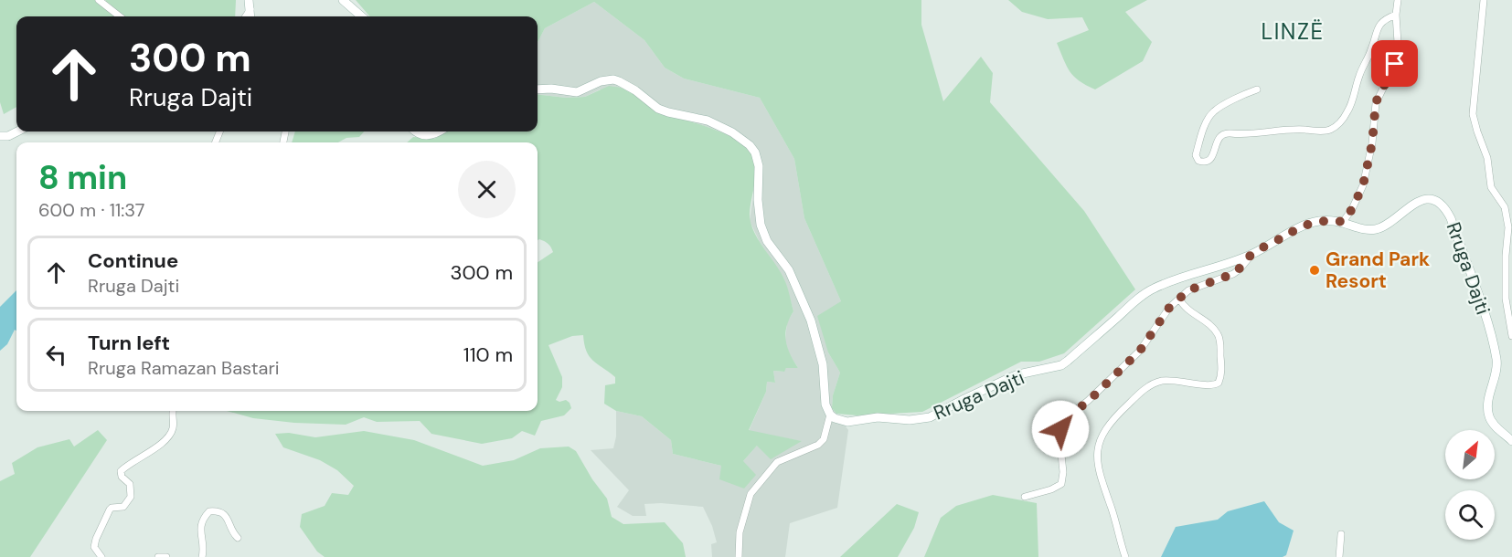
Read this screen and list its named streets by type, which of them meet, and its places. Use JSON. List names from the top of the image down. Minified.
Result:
{"streets":{"main road":["Rruga Dajti"]},"districts":["LINZË"],"places":["Grand Park Resort"],"north":"top right","page":{"turn":["300 m","Rruga Dajti"],"heading":["8 min","600 m · 11:37"],"list":[{"name":"Continue","note":"Rruga Dajti","value":"300 m"},{"name":"Turn left","note":"Rruga Ramazan Bastari","value":"110 m"}]}}
